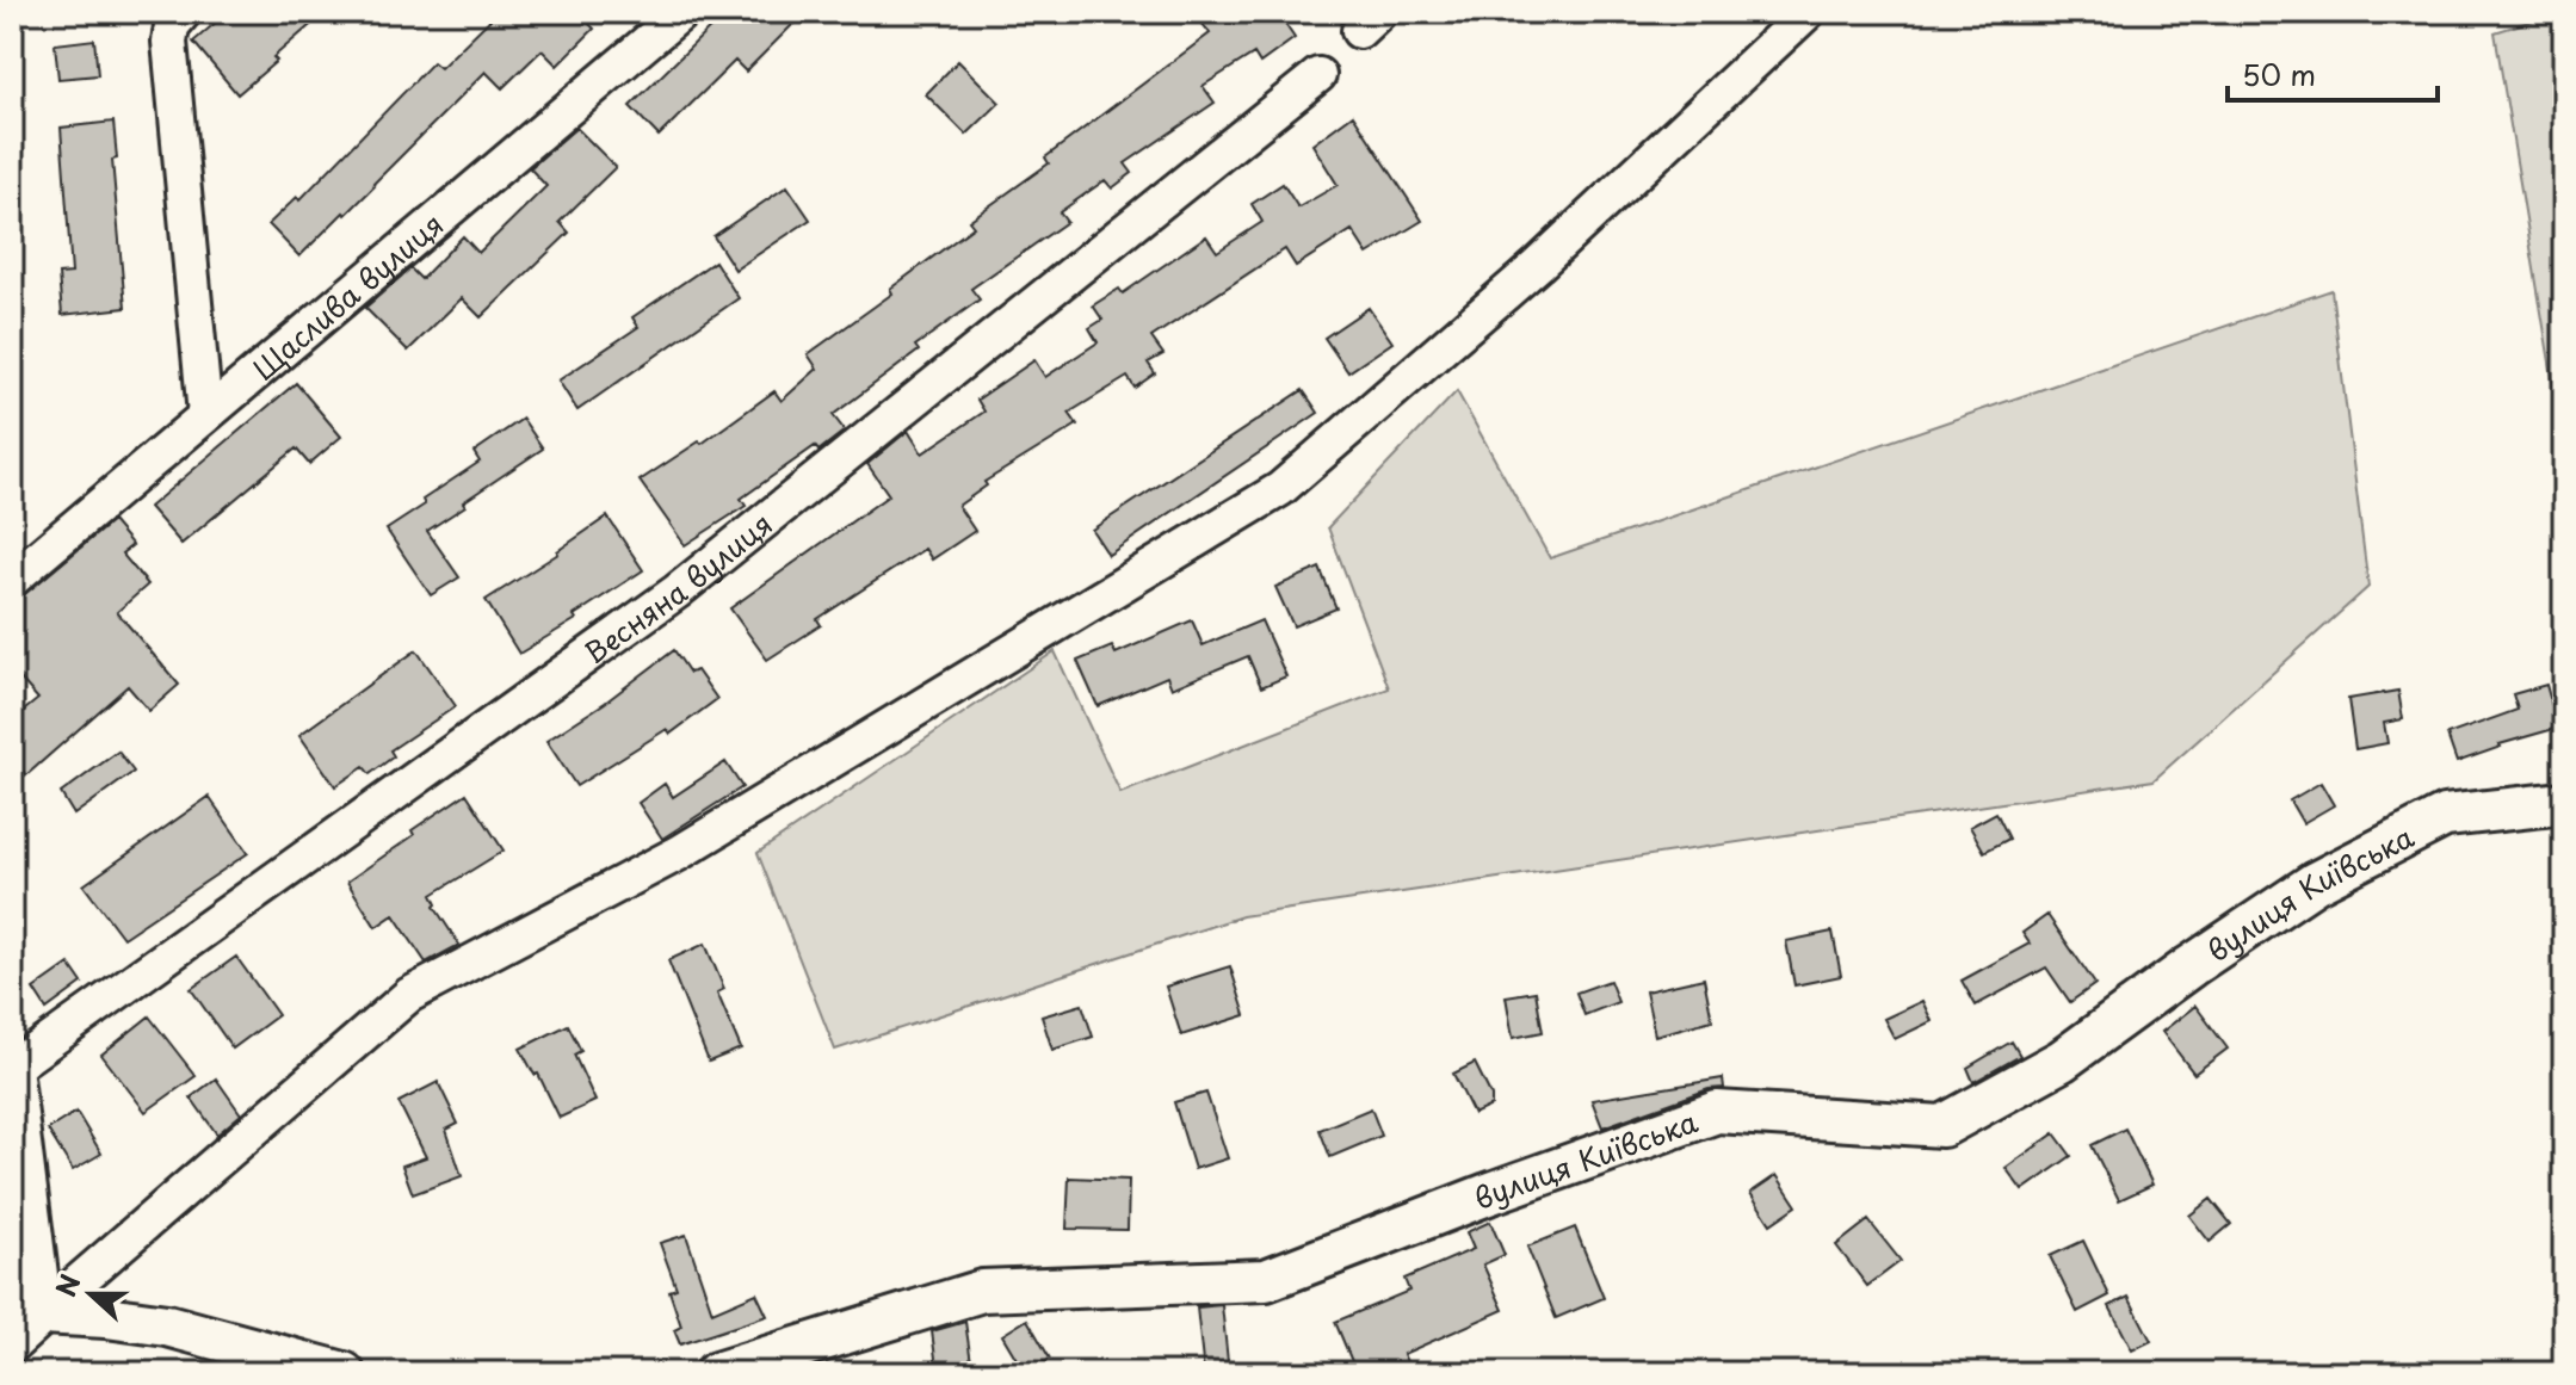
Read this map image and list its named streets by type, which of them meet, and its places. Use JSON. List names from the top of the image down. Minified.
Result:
{"streets":{"street":["Щаслива вулиця","Весняна вулиця","вулиця Київська"]},"scale_bar":"50 m","north":"left"}
